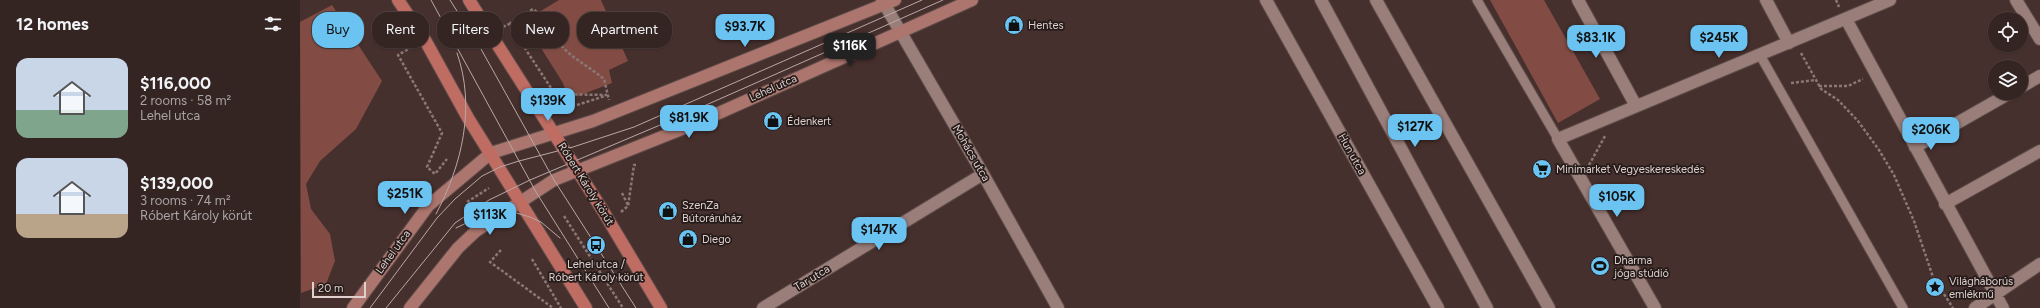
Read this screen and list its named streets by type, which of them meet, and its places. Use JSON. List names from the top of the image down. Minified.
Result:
{"streets":{"main road":["Lehel utca","Róbert Károly körút"],"street":["Mohács utca","Hun utca","Tar utca"]},"crossings":[["Lehel utca","Mohács utca"],["Lehel utca","Róbert Károly körút"],["Mohács utca","Tar utca"]],"places":{"shop":["Hentes","Édenkert","SzenZa Bútoráruház","Diego"],"supermarket":["Minimarket Vegyeskereskedés"],"bus stop":["Lehel utca / Róbert Károly körút"],"sports":["Dharma jóga stúdió"],"place":["Világháborús emlékmű"]},"scale_bar":"20 m","page":{"heading":"12 homes","chip":["Buy","Rent","Filters","New","Apartment"],"price":["$93.7K","$83.1K","$245K","$116K","$139K","$81.9K","$127K","$206K","$251K","$105K","$113K","$147K"],"list":[{"name":"$116,000","note":"2 rooms · 58 m² · Lehel utca"},{"name":"$139,000","note":"3 rooms · 74 m² · Róbert Károly körút"}],"scale":"20 m"}}
